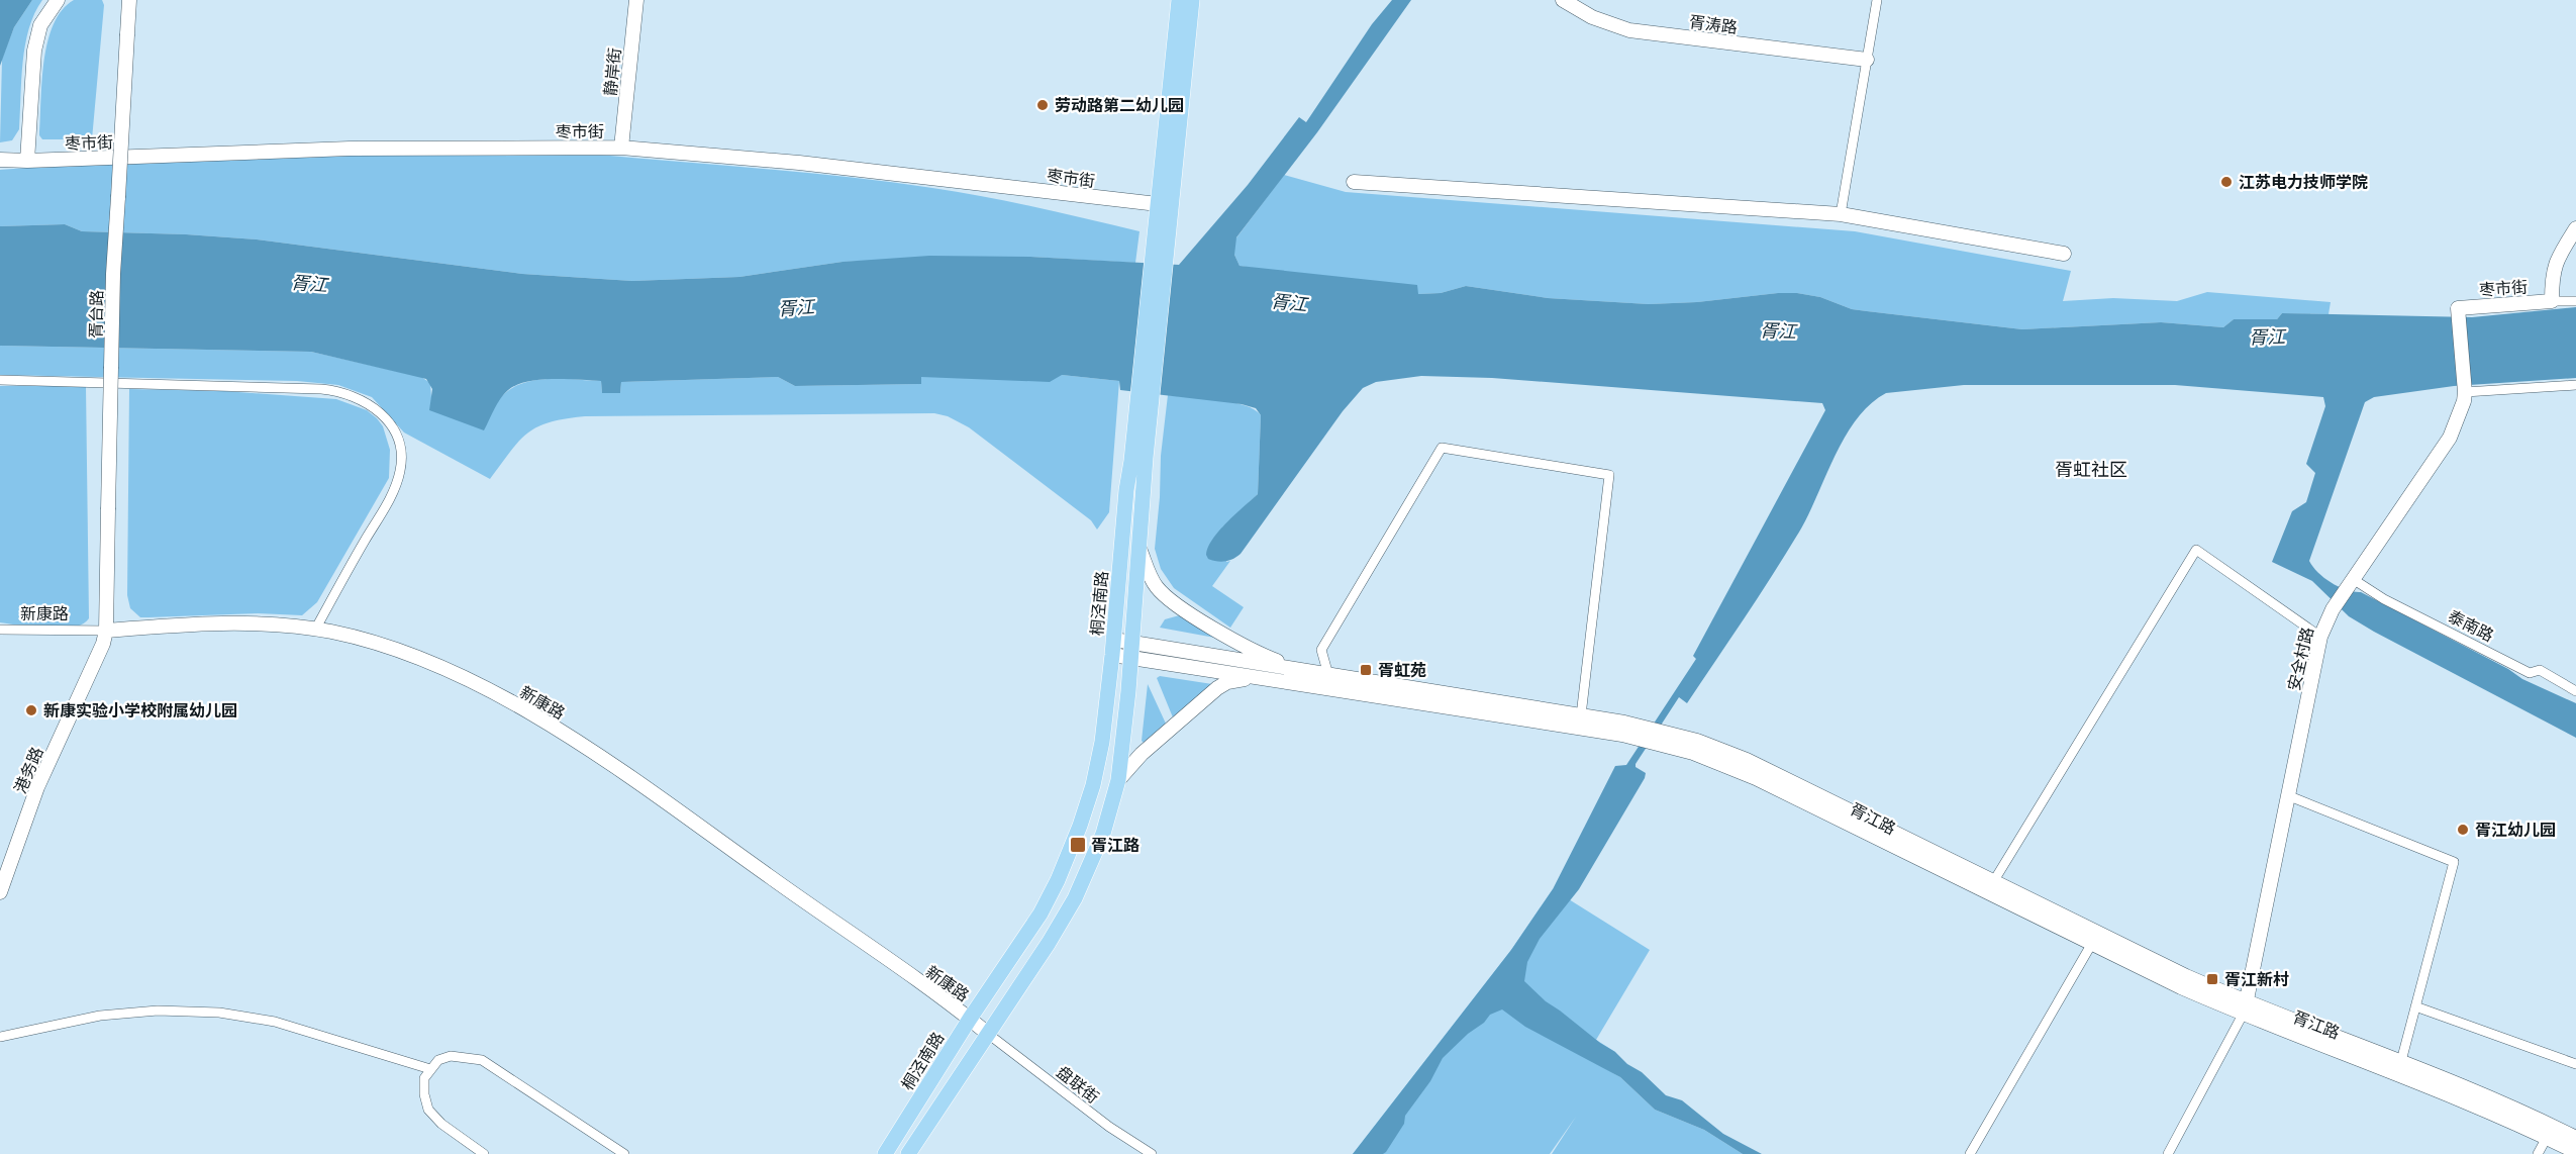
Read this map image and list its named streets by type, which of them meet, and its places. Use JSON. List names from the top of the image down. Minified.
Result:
{"streets":{"main road":["桐泾南路"],"street":["胥涛路","静岸街","枣市街","胥台路","新康路","泰南路","安全村路","港务路","胥江路","盘联街"]},"crossings":[["静岸街","枣市街"],["枣市街","桐泾南路"],["枣市街","安全村路"],["胥台路","新康路"],["胥台路","港务路"],["桐泾南路","新康路"],["桐泾南路","胥江路"],["桐泾南路","盘联街"],["新康路","港务路"],["新康路","盘联街"],["泰南路","安全村路"],["安全村路","胥江路"]],"districts":["胥虹社区"],"water":["胥江"],"places":{"other":["劳动路第二幼儿园","江苏电力技师学院","新康实验小学校附属幼儿园","胥江幼儿园"],"transit":["胥虹苑","胥江路","胥江新村"]}}
